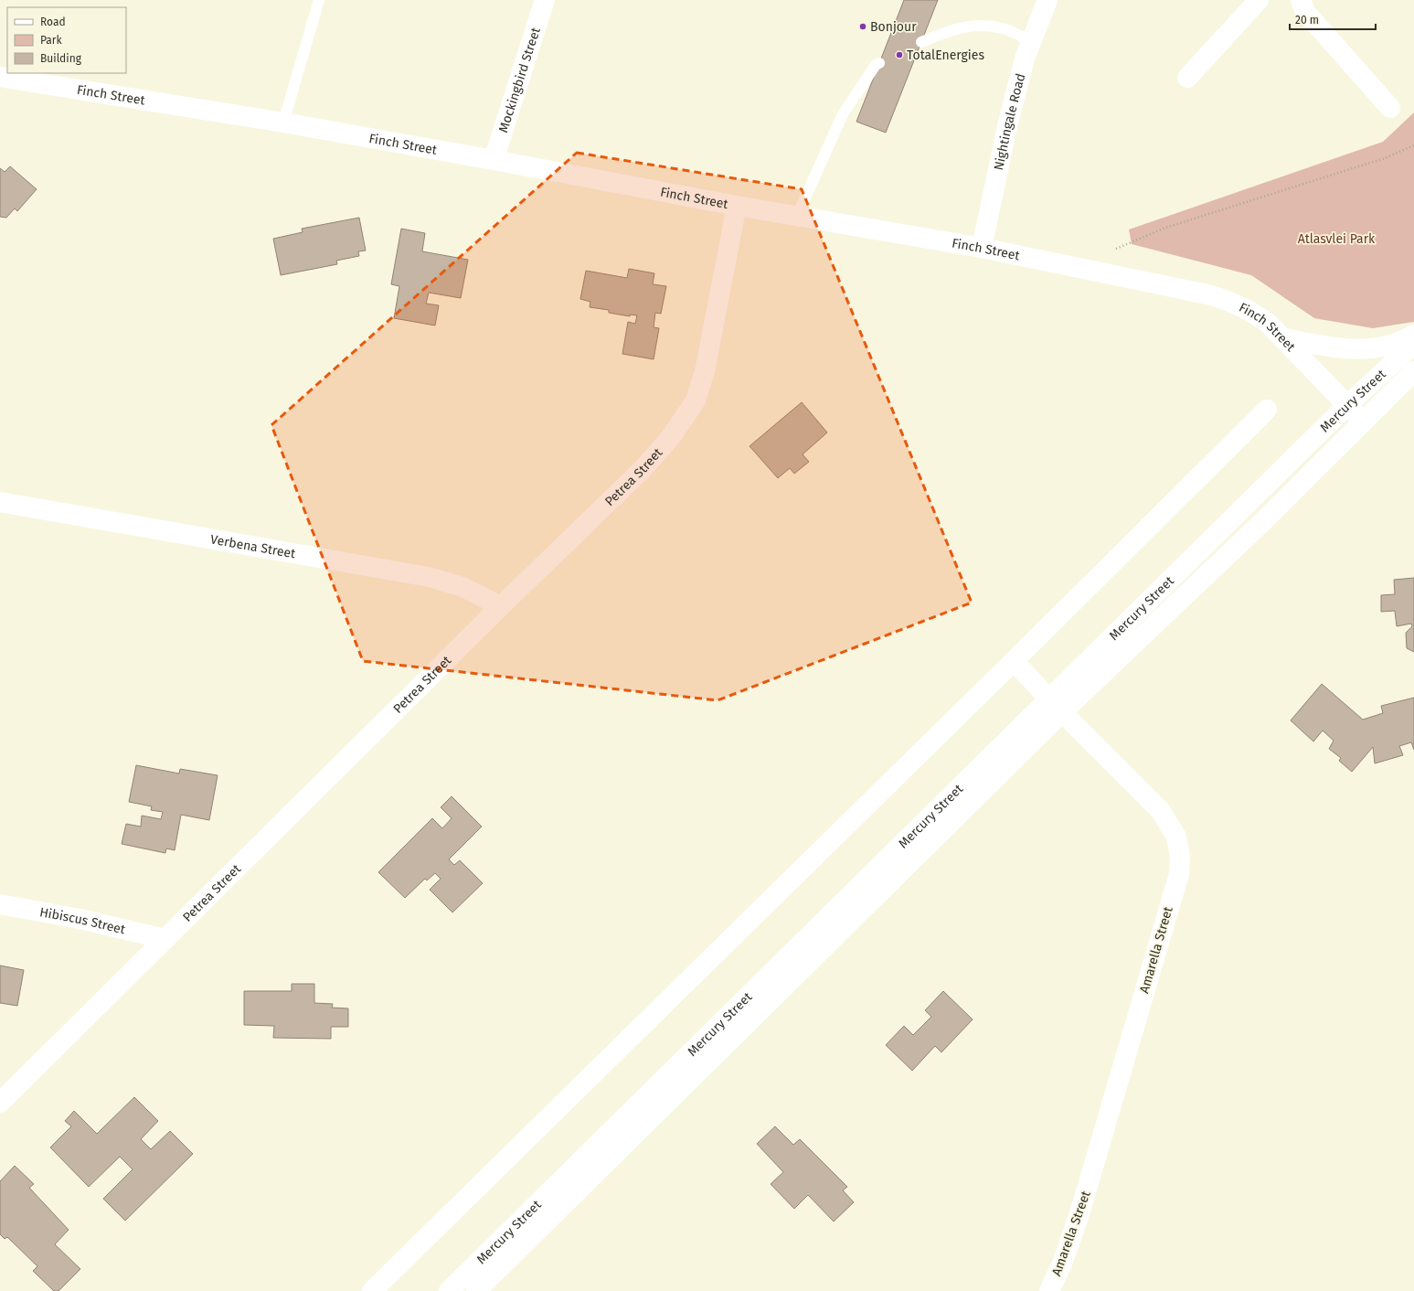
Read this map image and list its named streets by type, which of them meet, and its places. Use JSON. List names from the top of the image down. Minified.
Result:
{"streets":{"street":["Mockingbird Street","Finch Street","Nightingale Road","Mercury Street","Petrea Street","Verbena Street","Hibiscus Street","Amarella Street"]},"crossings":[["Mockingbird Street","Finch Street"],["Finch Street","Nightingale Road"],["Finch Street","Mercury Street"],["Finch Street","Petrea Street"],["Mercury Street","Amarella Street"],["Petrea Street","Verbena Street"],["Petrea Street","Hibiscus Street"]],"parks":["Atlasvlei Park"],"places":["Bonjour","TotalEnergies"],"legend":["Road","Park","Building"],"scale_bar":"20 m"}
